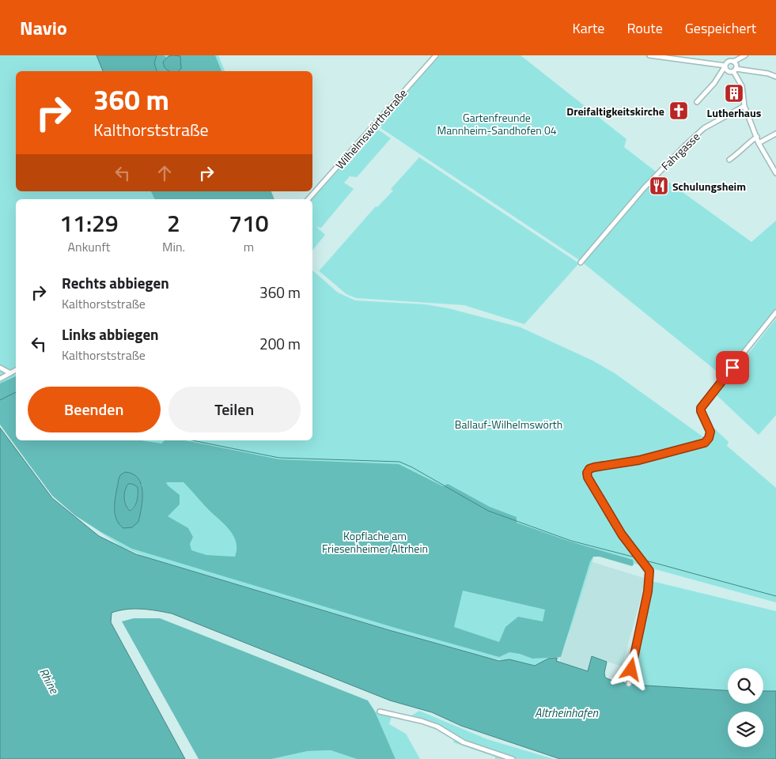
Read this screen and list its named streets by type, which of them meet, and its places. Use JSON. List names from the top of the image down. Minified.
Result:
{"streets":{"street":["Wilhelmswörthstraße","Fahrgasse"]},"water":["Rhine","Altrheinhafen"],"parks":["Gartenfreunde Mannheim-Sandhofen 04","Ballauf-Wilhelmswörth","Kopflache am Friesenheimer Altrhein"],"places":{"building":["Lutherhaus"],"church":["Dreifaltigkeitskirche"],"restaurant":["Schulungsheim"]},"page":{"header":"Navio","nav":["Karte","Route","Gespeichert"],"turn":["360 m","Kalthorststraße"],"eta":["11:29","Ankunft","2","Min.","710","m"],"list":[{"name":"Rechts abbiegen","note":"Kalthorststraße","value":"360 m"},{"name":"Links abbiegen","note":"Kalthorststraße","value":"200 m"}],"buttons":["Beenden","Teilen"]}}
